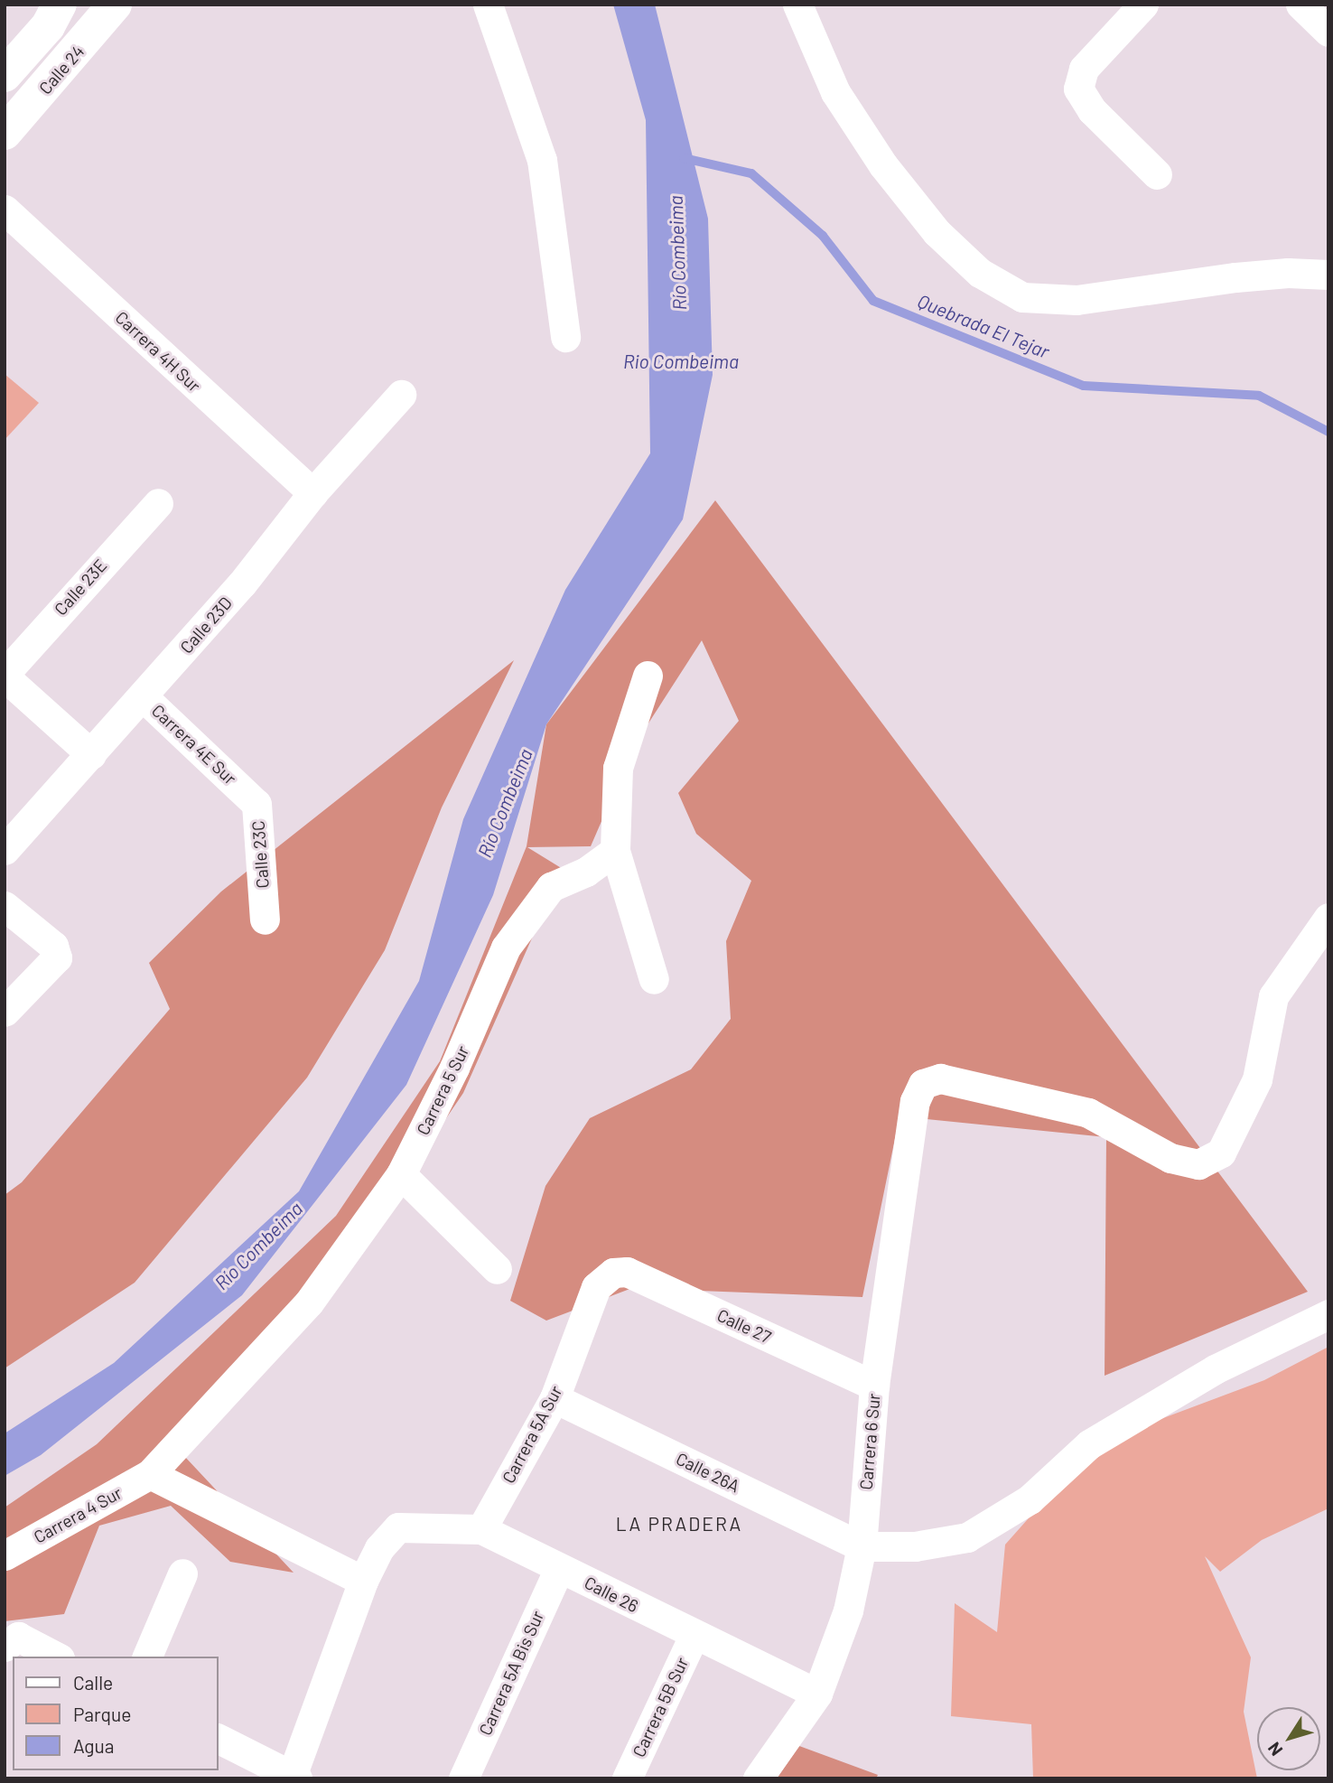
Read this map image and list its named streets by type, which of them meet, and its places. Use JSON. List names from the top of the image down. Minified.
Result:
{"streets":{"main road":["Calle 24"],"street":["Carrera 4H Sur","Calle 23E","Calle 23D","Carrera 4E Sur","Calle 23C","Carrera 5 Sur","Calle 27","Carrera 5A Sur","Carrera 6 Sur","Calle 26A","Carrera 4 Sur","Calle 26","Carrera 5A Bis Sur","Carrera 5B Sur"]},"crossings":[["Carrera 4H Sur","Calle 23D"],["Calle 23D","Carrera 4E Sur"],["Carrera 4E Sur","Calle 23C"],["Carrera 5 Sur","Carrera 4 Sur"],["Calle 27","Carrera 5A Sur"],["Calle 27","Carrera 6 Sur"],["Carrera 5A Sur","Calle 26A"],["Carrera 5A Sur","Calle 26"],["Carrera 6 Sur","Calle 26A"],["Carrera 6 Sur","Calle 26"],["Calle 26","Carrera 5A Bis Sur"],["Calle 26","Carrera 5B Sur"]],"districts":["LA PRADERA"],"water":["Río Combeima","Quebrada El Tejar","Rio Combeima"],"legend":["Calle","Parque","Agua"],"north":"bottom left"}
